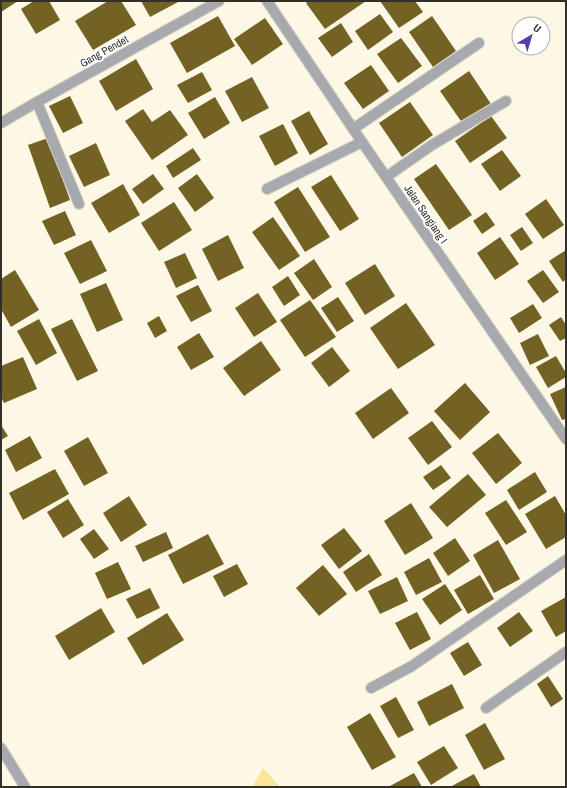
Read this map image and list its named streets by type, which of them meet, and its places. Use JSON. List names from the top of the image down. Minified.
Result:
{"streets":{"street":["Gang Pendet","Jalan Sangiang I"]},"north":"top right"}
